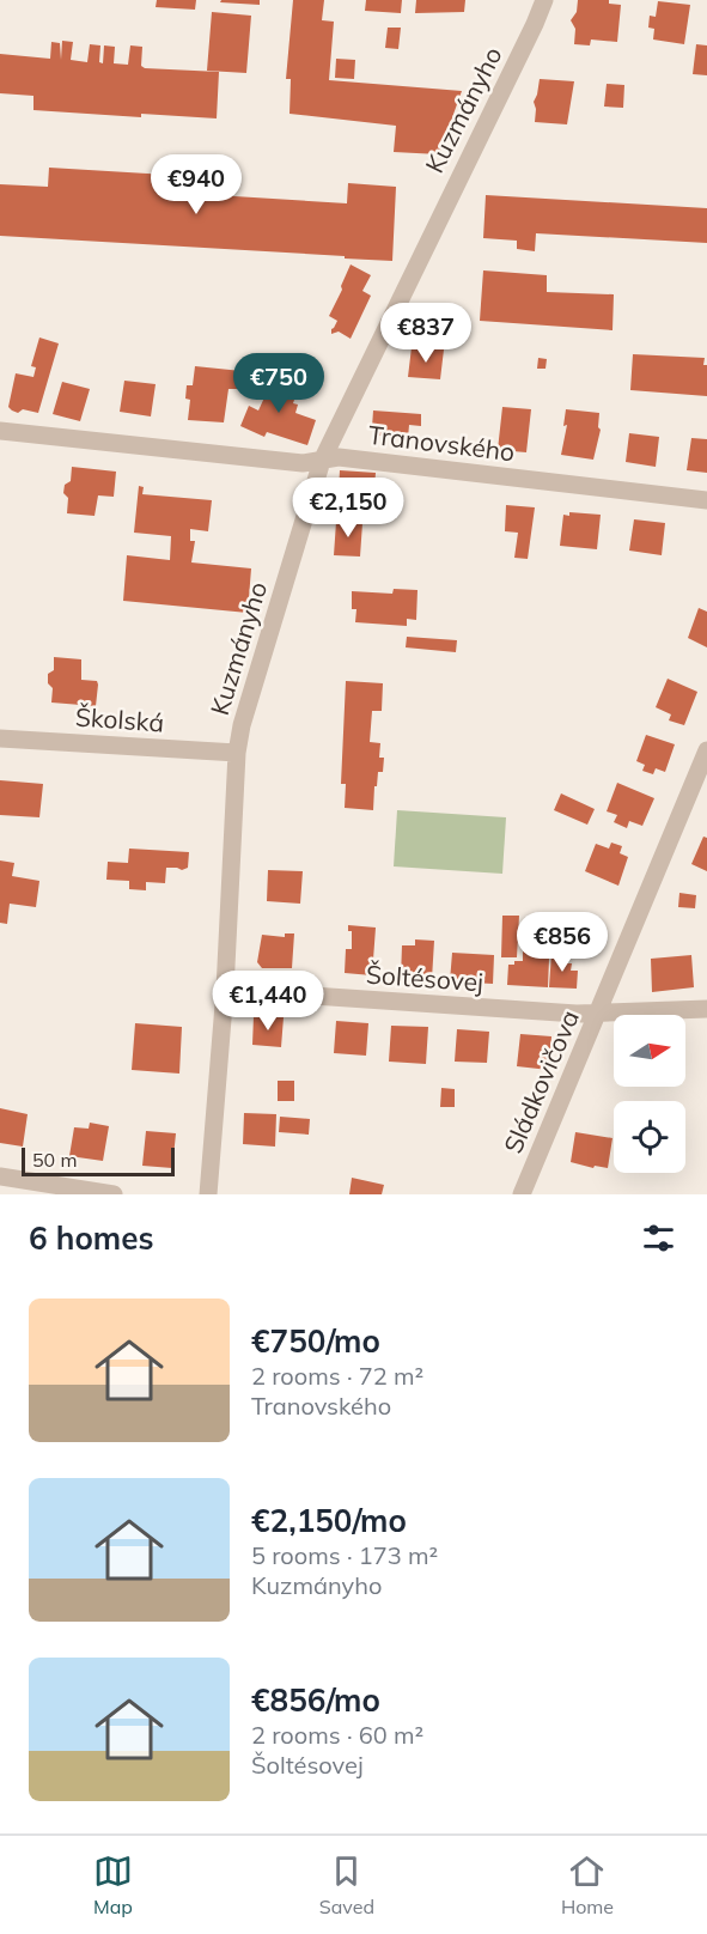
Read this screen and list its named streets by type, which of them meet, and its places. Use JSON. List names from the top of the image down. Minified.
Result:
{"streets":{"street":["Kuzmányho","Tranovského","Školská","Šoltésovej","Sládkovičova"]},"crossings":[["Kuzmányho","Tranovského"],["Kuzmányho","Školská"],["Kuzmányho","Šoltésovej"],["Šoltésovej","Sládkovičova"]],"scale_bar":"50 m","north":"right","page":{"price":["€940","€837","€750","€2,150","€856","€1,440"],"scale":"50 m","heading":"6 homes","list":[{"name":"€750/mo","note":"2 rooms · 72 m² · Tranovského"},{"name":"€2,150/mo","note":"5 rooms · 173 m² · Kuzmányho"},{"name":"€856/mo","note":"2 rooms · 60 m² · Šoltésovej"}],"tabs":["Map","Saved","Home"]}}
